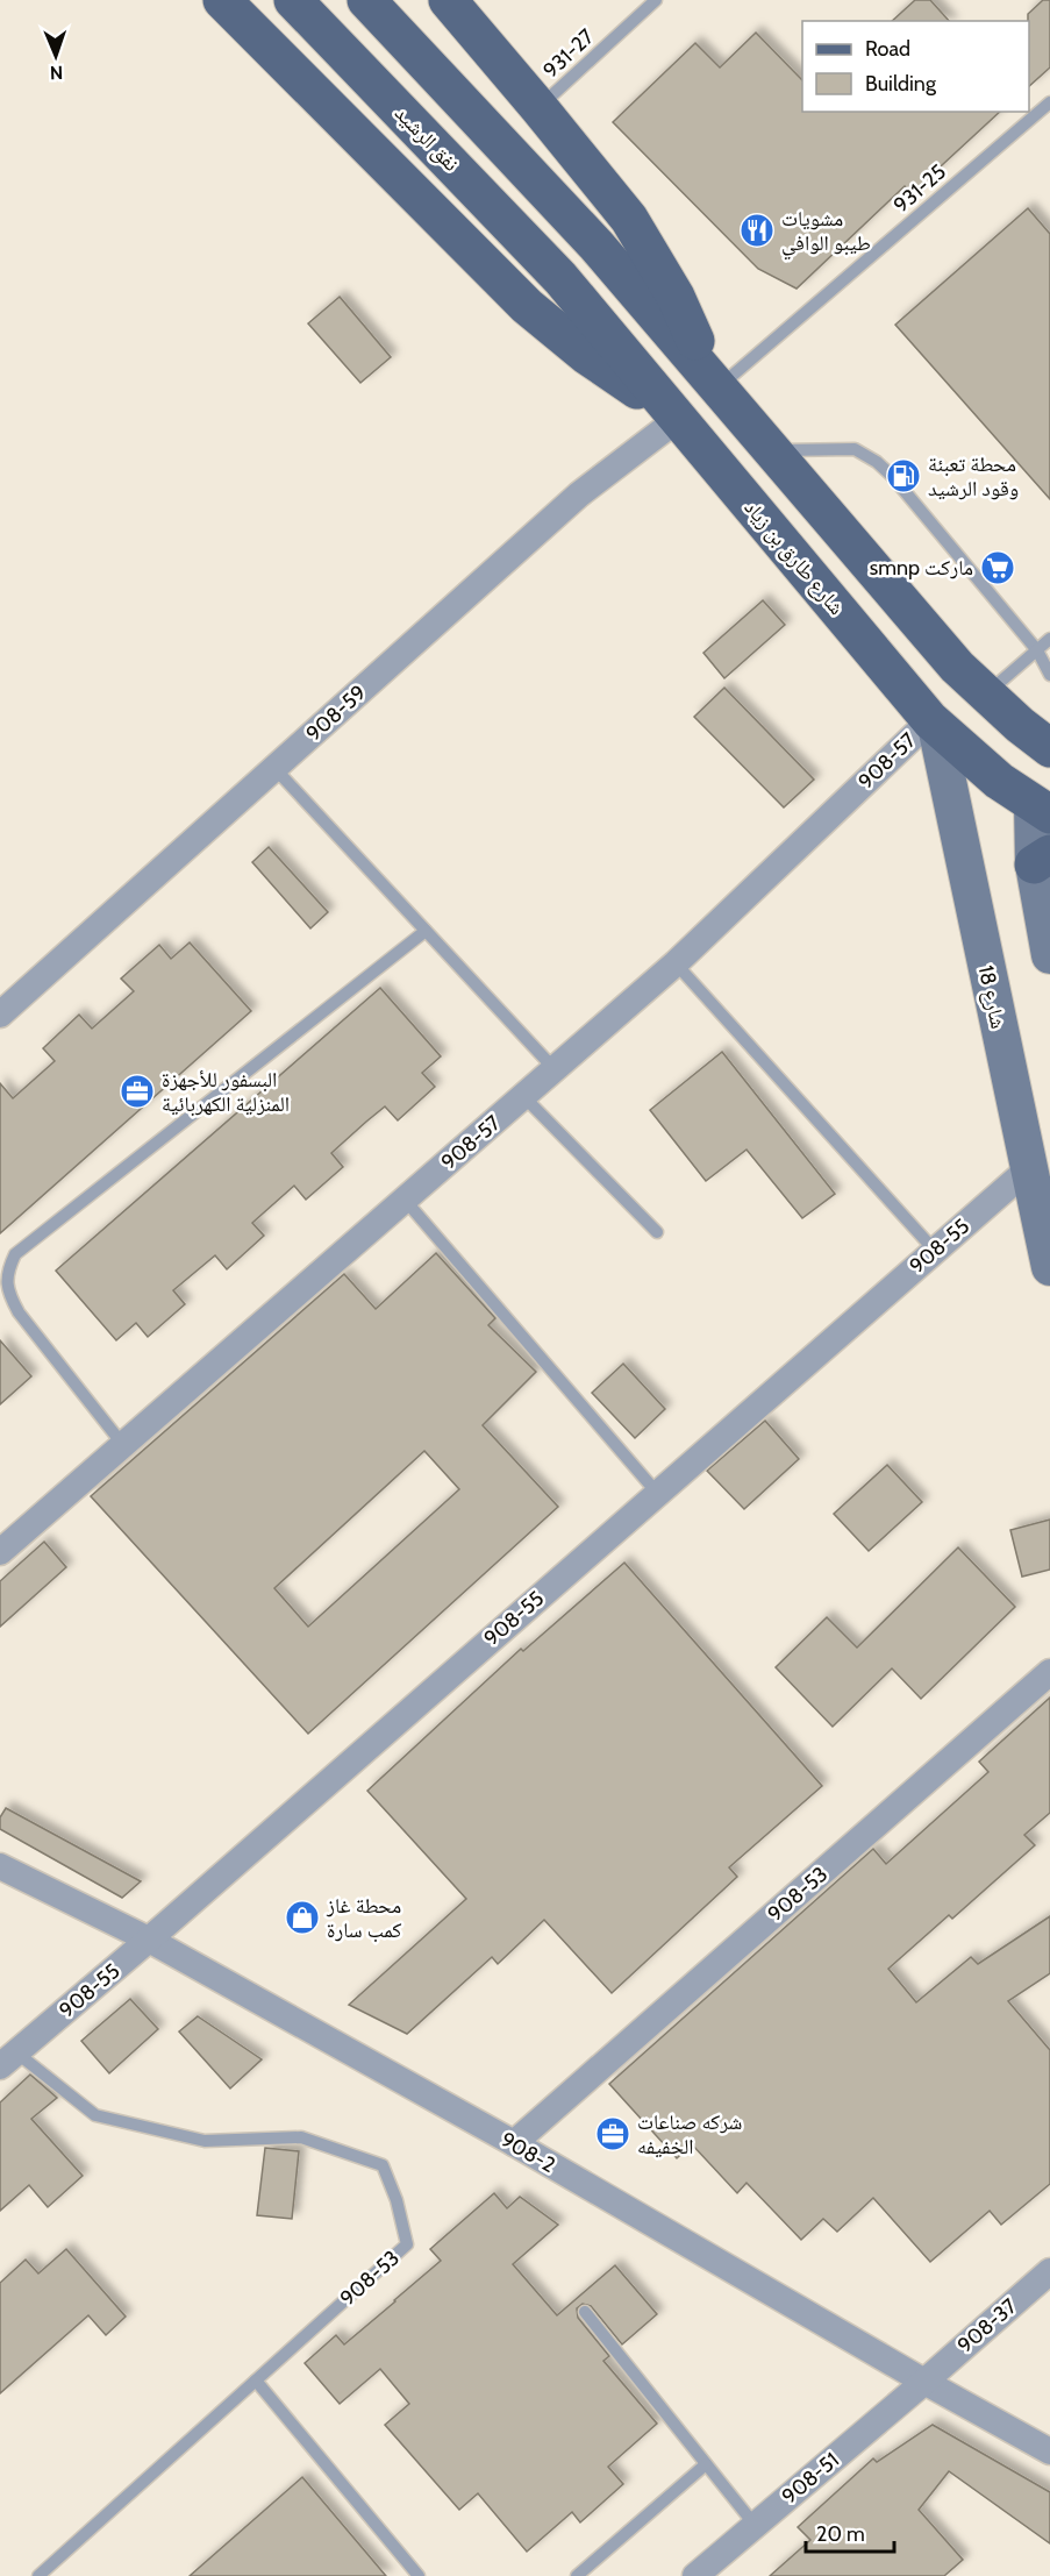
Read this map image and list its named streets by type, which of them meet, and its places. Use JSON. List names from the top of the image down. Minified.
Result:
{"streets":{"main road":["نفق الرشيد","شارع طارق بن زياد"],"street":["908-59","908-57","شارع 18","908-55","908-53","908-2","908-37","908-51"],"lane":["931-27","931-25"]},"crossings":[["نفق الرشيد","شارع طارق بن زياد"],["شارع طارق بن زياد","908-59"],["شارع طارق بن زياد","908-57"],["شارع طارق بن زياد","شارع 18"],["908-57","شارع 18"],["شارع 18","908-55"],["908-55","908-53"],["908-55","908-2"],["908-53","908-2"],["908-2","908-37"],["908-2","908-51"],["908-37","908-51"]],"places":{"restaurant":["مشويات طيبو الوافي"],"fuel station":["محطة تعبئة وقود الرشيد"],"supermarket":["smnp ماركت"],"office":["البسفور للأجهزة المنزلية الكهربائية","شركه صناعات الخفيفه"],"shop":["محطة غاز كمب سارة"]},"legend":["Road","Building"],"scale_bar":"20 m","north":"bottom"}
